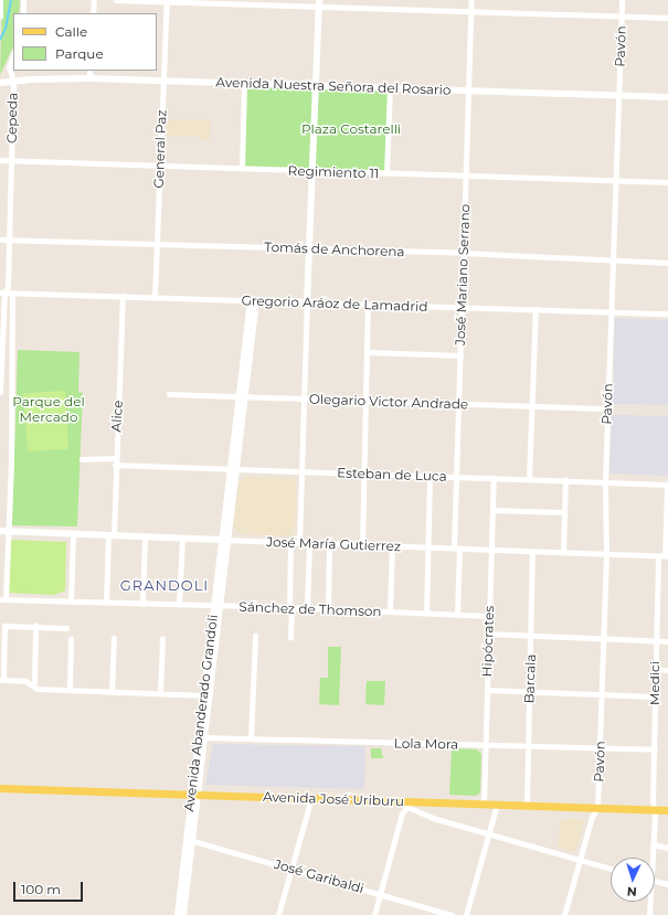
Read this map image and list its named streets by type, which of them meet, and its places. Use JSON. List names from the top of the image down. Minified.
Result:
{"streets":{"main road":["Avenida José Uriburu"],"street":["Pavón","Avenida Nuestra Señora del Rosario","Cepeda","General Paz","Regimiento 11","Tomás de Anchorena","José Mariano Serrano","Gregorio Aráoz de Lamadrid","Olegario Victor Andrade","Alice","Esteban de Luca","José María Gutierrez","Sánchez de Thomson","Hipócrates","Barcala","Medici","Avenida Abanderado Grandoli","Lola Mora","José Garibaldi"]},"crossings":[["Pavón","Avenida Nuestra Señora del Rosario"],["Pavón","Regimiento 11"],["Pavón","Tomás de Anchorena"],["Pavón","Gregorio Aráoz de Lamadrid"],["Pavón","Olegario Victor Andrade"],["Pavón","Esteban de Luca"],["Pavón","José María Gutierrez"],["Pavón","Lola Mora"],["Pavón","Avenida José Uriburu"],["Avenida Nuestra Señora del Rosario","Cepeda"],["Avenida Nuestra Señora del Rosario","General Paz"],["Avenida Nuestra Señora del Rosario","José Mariano Serrano"],["Cepeda","Regimiento 11"],["Cepeda","Tomás de Anchorena"],["Cepeda","Gregorio Aráoz de Lamadrid"],["General Paz","Regimiento 11"],["General Paz","Tomás de Anchorena"],["General Paz","Gregorio Aráoz de Lamadrid"],["Regimiento 11","José Mariano Serrano"],["Tomás de Anchorena","José Mariano Serrano"],["José Mariano Serrano","Gregorio Aráoz de Lamadrid"],["José Mariano Serrano","Olegario Victor Andrade"],["José Mariano Serrano","Esteban de Luca"],["José Mariano Serrano","José María Gutierrez"],["José Mariano Serrano","Sánchez de Thomson"],["Gregorio Aráoz de Lamadrid","Alice"],["Gregorio Aráoz de Lamadrid","Avenida Abanderado Grandoli"],["Olegario Victor Andrade","Avenida Abanderado Grandoli"],["Alice","Esteban de Luca"],["Alice","José María Gutierrez"],["Alice","Sánchez de Thomson"],["Esteban de Luca","Hipócrates"],["Esteban de Luca","Avenida Abanderado Grandoli"],["José María Gutierrez","Hipócrates"],["José María Gutierrez","Barcala"],["José María Gutierrez","Medici"],["José María Gutierrez","Avenida Abanderado Grandoli"],["Sánchez de Thomson","Hipócrates"],["Sánchez de Thomson","Avenida Abanderado Grandoli"],["Hipócrates","Lola Mora"],["Hipócrates","Avenida José Uriburu"],["Barcala","Lola Mora"],["Barcala","Avenida José Uriburu"],["Medici","Lola Mora"],["Medici","Avenida José Uriburu"],["Avenida Abanderado Grandoli","Lola Mora"],["Avenida Abanderado Grandoli","Avenida José Uriburu"],["Avenida Abanderado Grandoli","José Garibaldi"]],"districts":["GRANDOLI"],"parks":["Plaza Costarelli","Parque del Mercado"],"legend":["Calle","Parque"],"scale_bar":"100 m","north":"bottom"}
